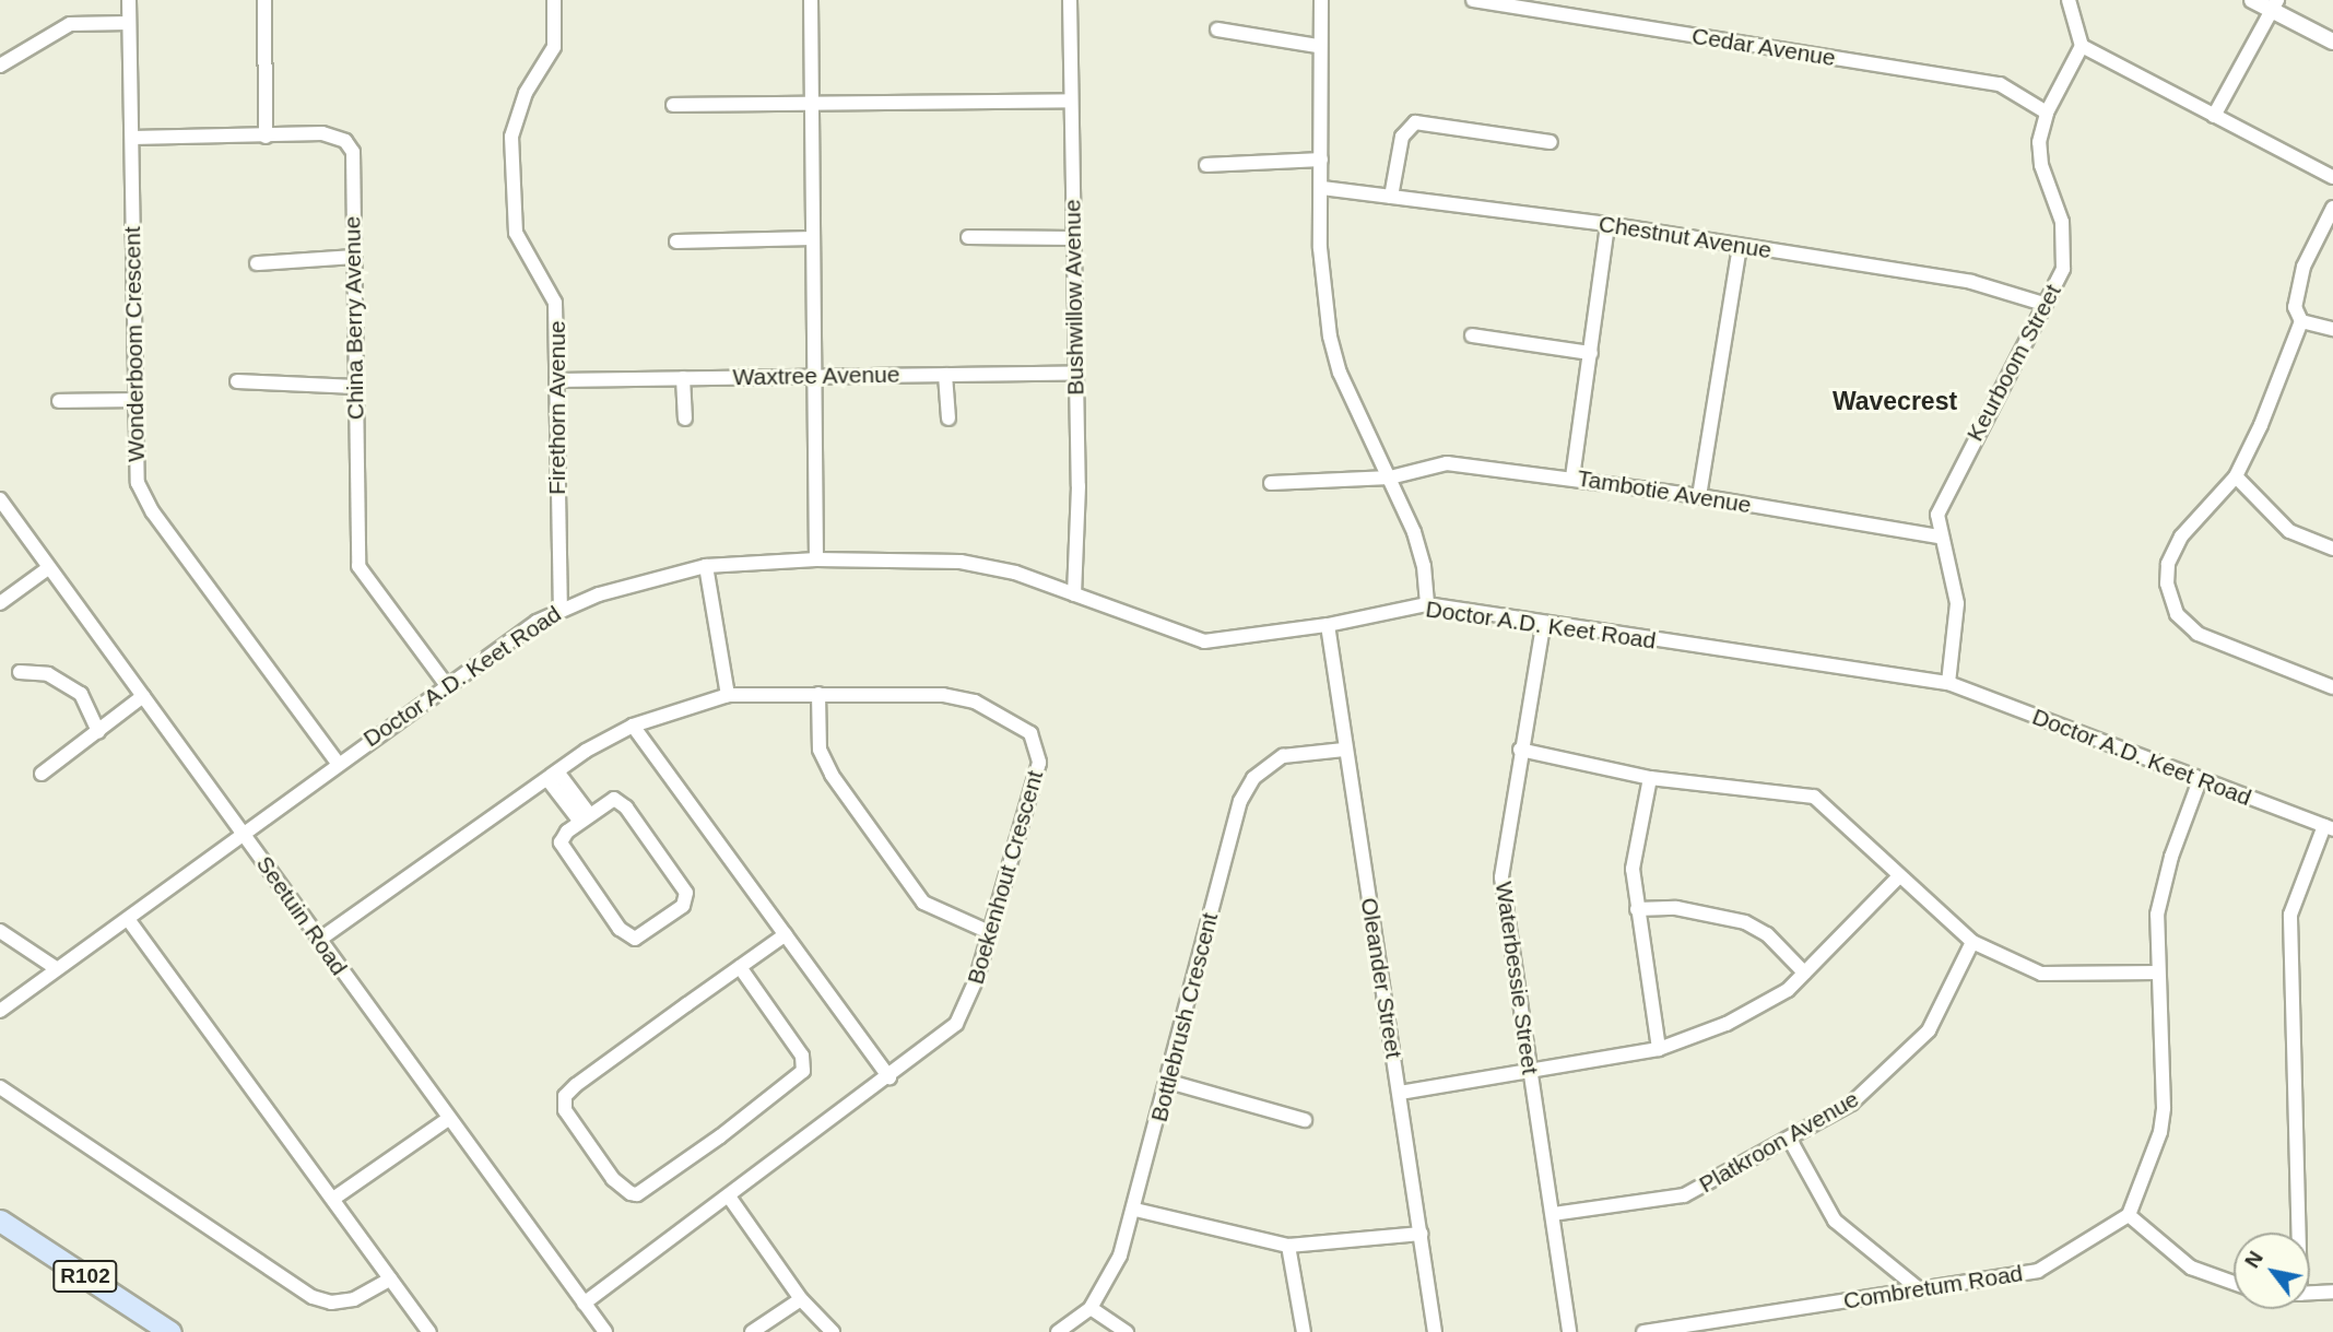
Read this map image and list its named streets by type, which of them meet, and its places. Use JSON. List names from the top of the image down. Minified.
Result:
{"streets":{"main road":["R102"],"street":["Cedar Avenue","Chestnut Avenue","Bushwillow Avenue","China Berry Avenue","Wonderboom Crescent","Keurboom Street","Waxtree Avenue","Firethorn Avenue","Tambotie Avenue","Doctor A.D. Keet Road","Boekenhout Crescent","Seetuin Road","Oleander Street","Waterbessie Street","Bottlebrush Crescent","Platkroon Avenue","Combretum Road"]},"crossings":[["Cedar Avenue","Keurboom Street"],["Chestnut Avenue","Keurboom Street"],["Bushwillow Avenue","Waxtree Avenue"],["Bushwillow Avenue","Doctor A.D. Keet Road"],["China Berry Avenue","Wonderboom Crescent"],["China Berry Avenue","Doctor A.D. Keet Road"],["Wonderboom Crescent","Doctor A.D. Keet Road"],["Keurboom Street","Tambotie Avenue"],["Keurboom Street","Doctor A.D. Keet Road"],["Waxtree Avenue","Firethorn Avenue"],["Firethorn Avenue","Doctor A.D. Keet Road"],["Doctor A.D. Keet Road","Seetuin Road"],["Doctor A.D. Keet Road","Oleander Street"],["Doctor A.D. Keet Road","Waterbessie Street"],["Boekenhout Crescent","Seetuin Road"],["Oleander Street","Bottlebrush Crescent"],["Waterbessie Street","Platkroon Avenue"]],"districts":["Wavecrest"],"north":"top left"}
